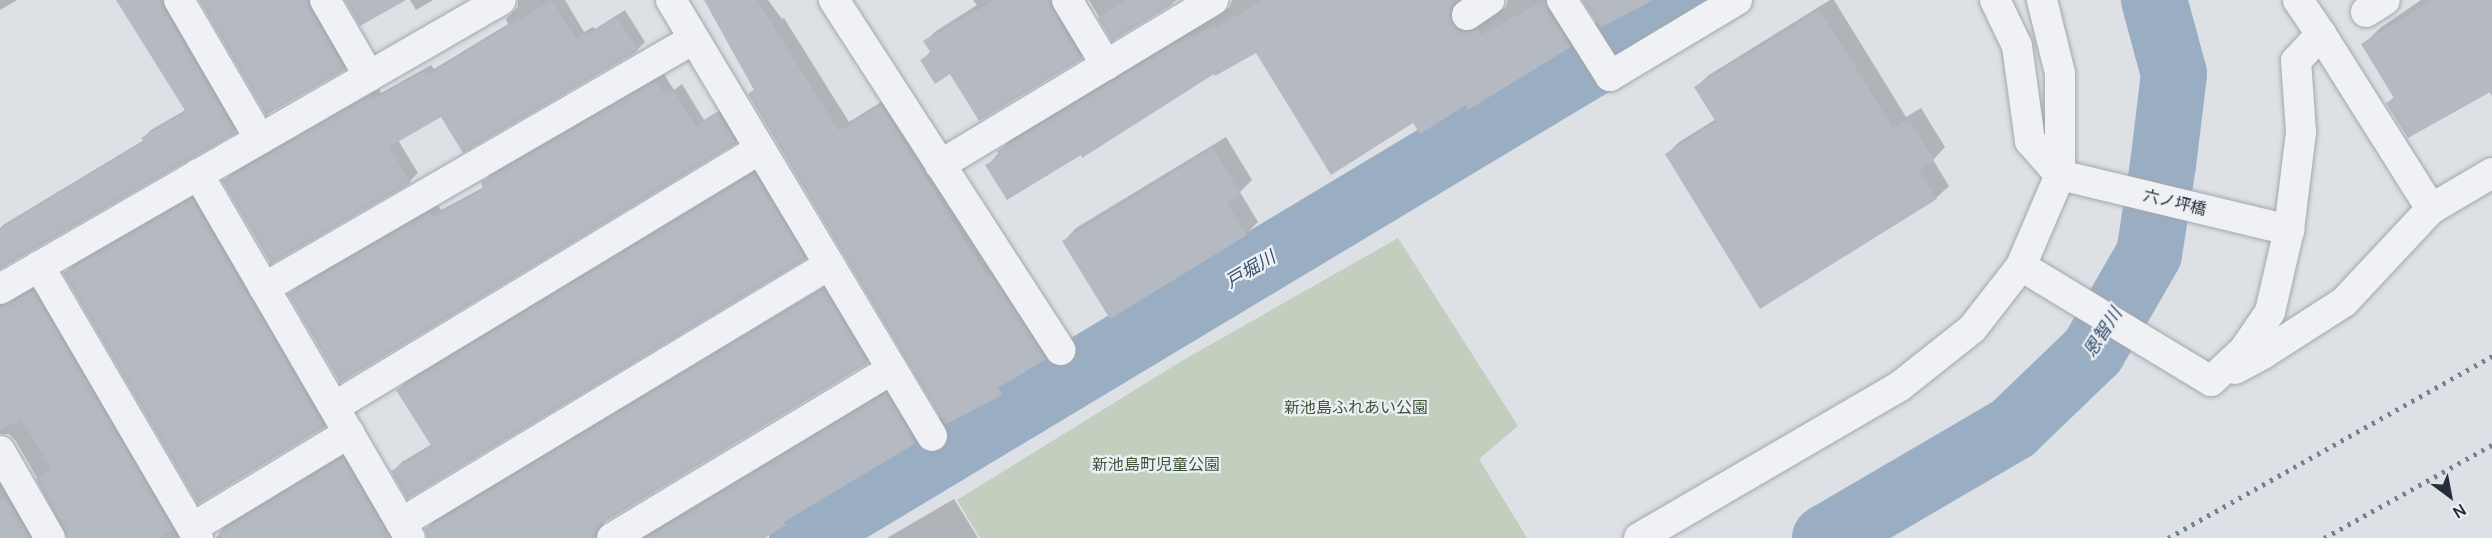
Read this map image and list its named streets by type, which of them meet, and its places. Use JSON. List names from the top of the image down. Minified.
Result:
{"streets":{"street":["六ノ坪橋"]},"water":["戸堀川","恩智川"],"parks":["新池島ふれあい公園","新池島町児童公園"],"north":"bottom right"}
